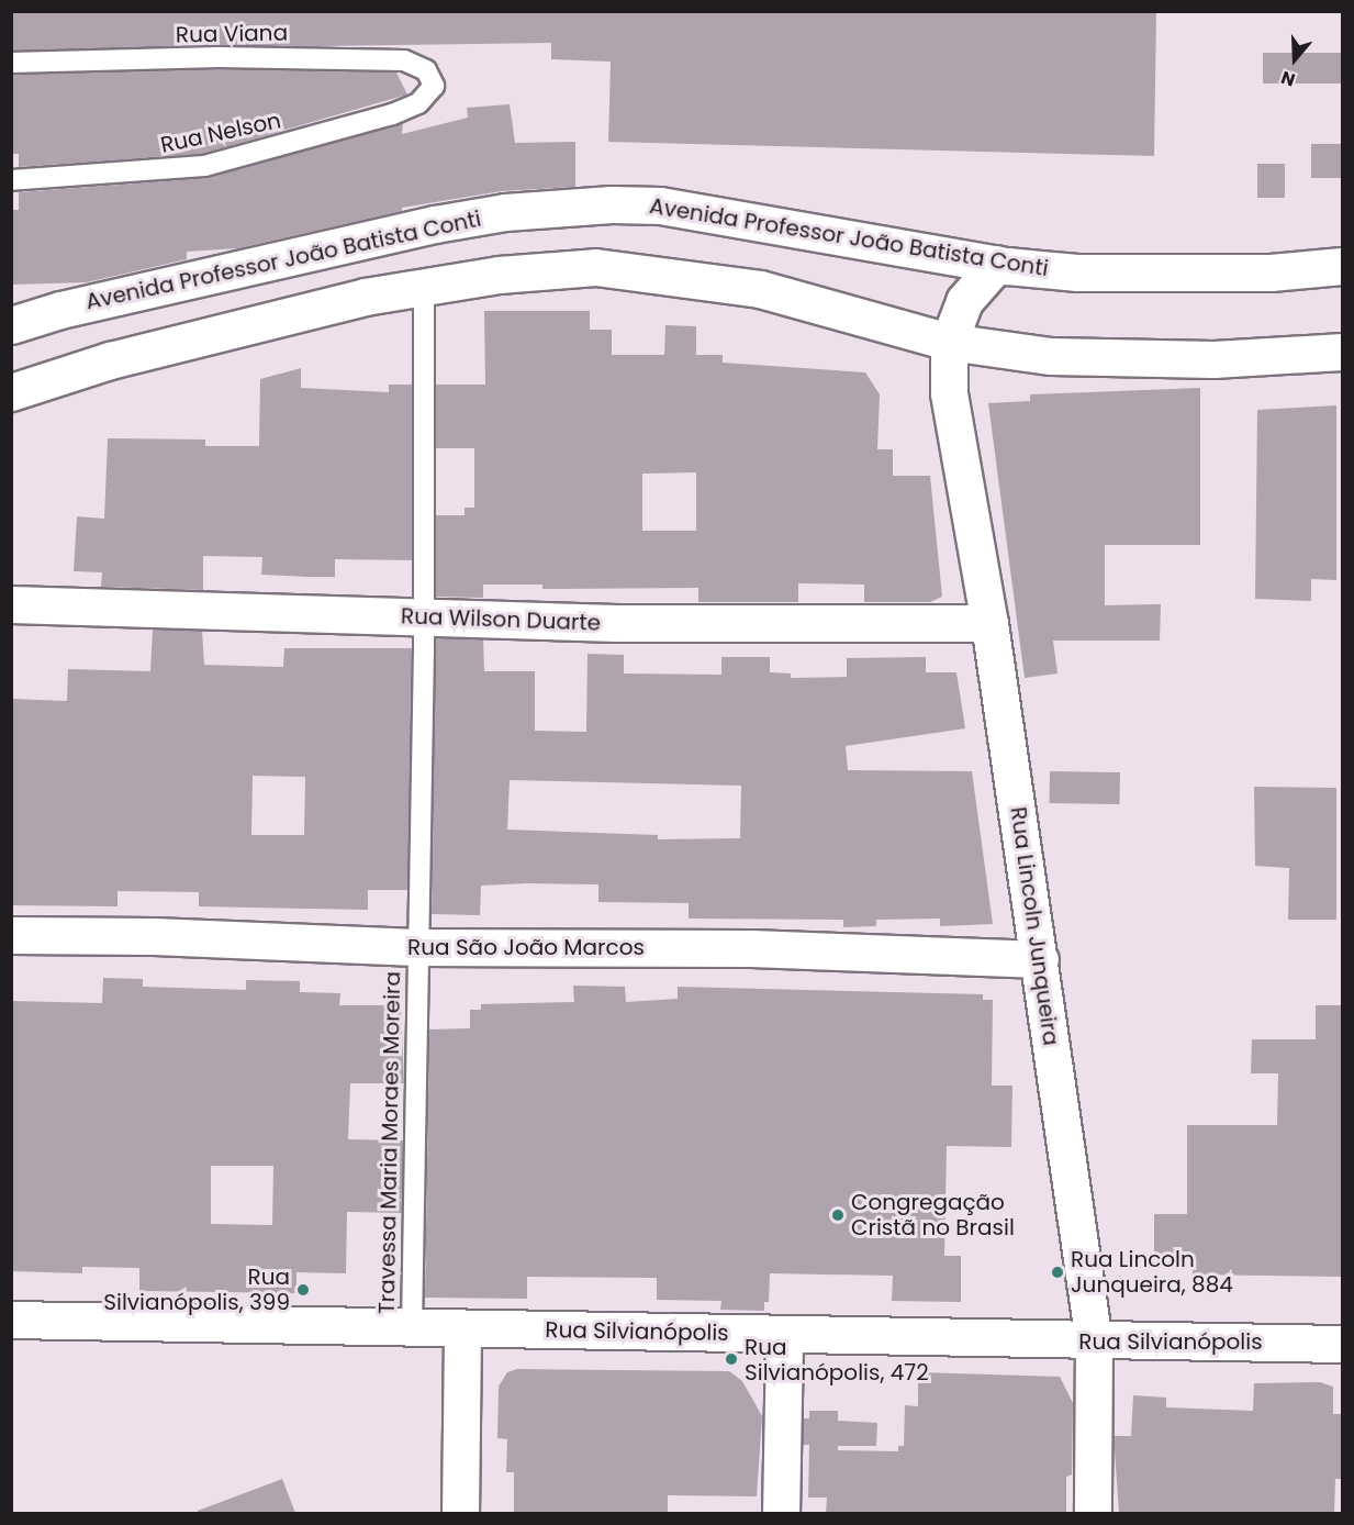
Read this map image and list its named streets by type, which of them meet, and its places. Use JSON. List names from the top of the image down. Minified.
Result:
{"streets":{"street":["Avenida Professor João Batista Conti","Rua Wilson Duarte","Rua Lincoln Junqueira","Rua São João Marcos","Rua Silvianópolis"],"lane":["Rua Viana","Rua Nelson","Travessa Maria Moraes Moreira"]},"crossings":[["Rua Viana","Rua Nelson"],["Rua Wilson Duarte","Rua Lincoln Junqueira"],["Rua Wilson Duarte","Travessa Maria Moraes Moreira"],["Rua Lincoln Junqueira","Rua São João Marcos"],["Rua Lincoln Junqueira","Rua Silvianópolis"],["Rua São João Marcos","Travessa Maria Moraes Moreira"],["Travessa Maria Moraes Moreira","Rua Silvianópolis"]],"places":["Congregação Cristã no Brasil","Rua Lincoln Junqueira, 884","Rua Silvianópolis, 399","Rua Silvianópolis, 472"],"north":"bottom"}
